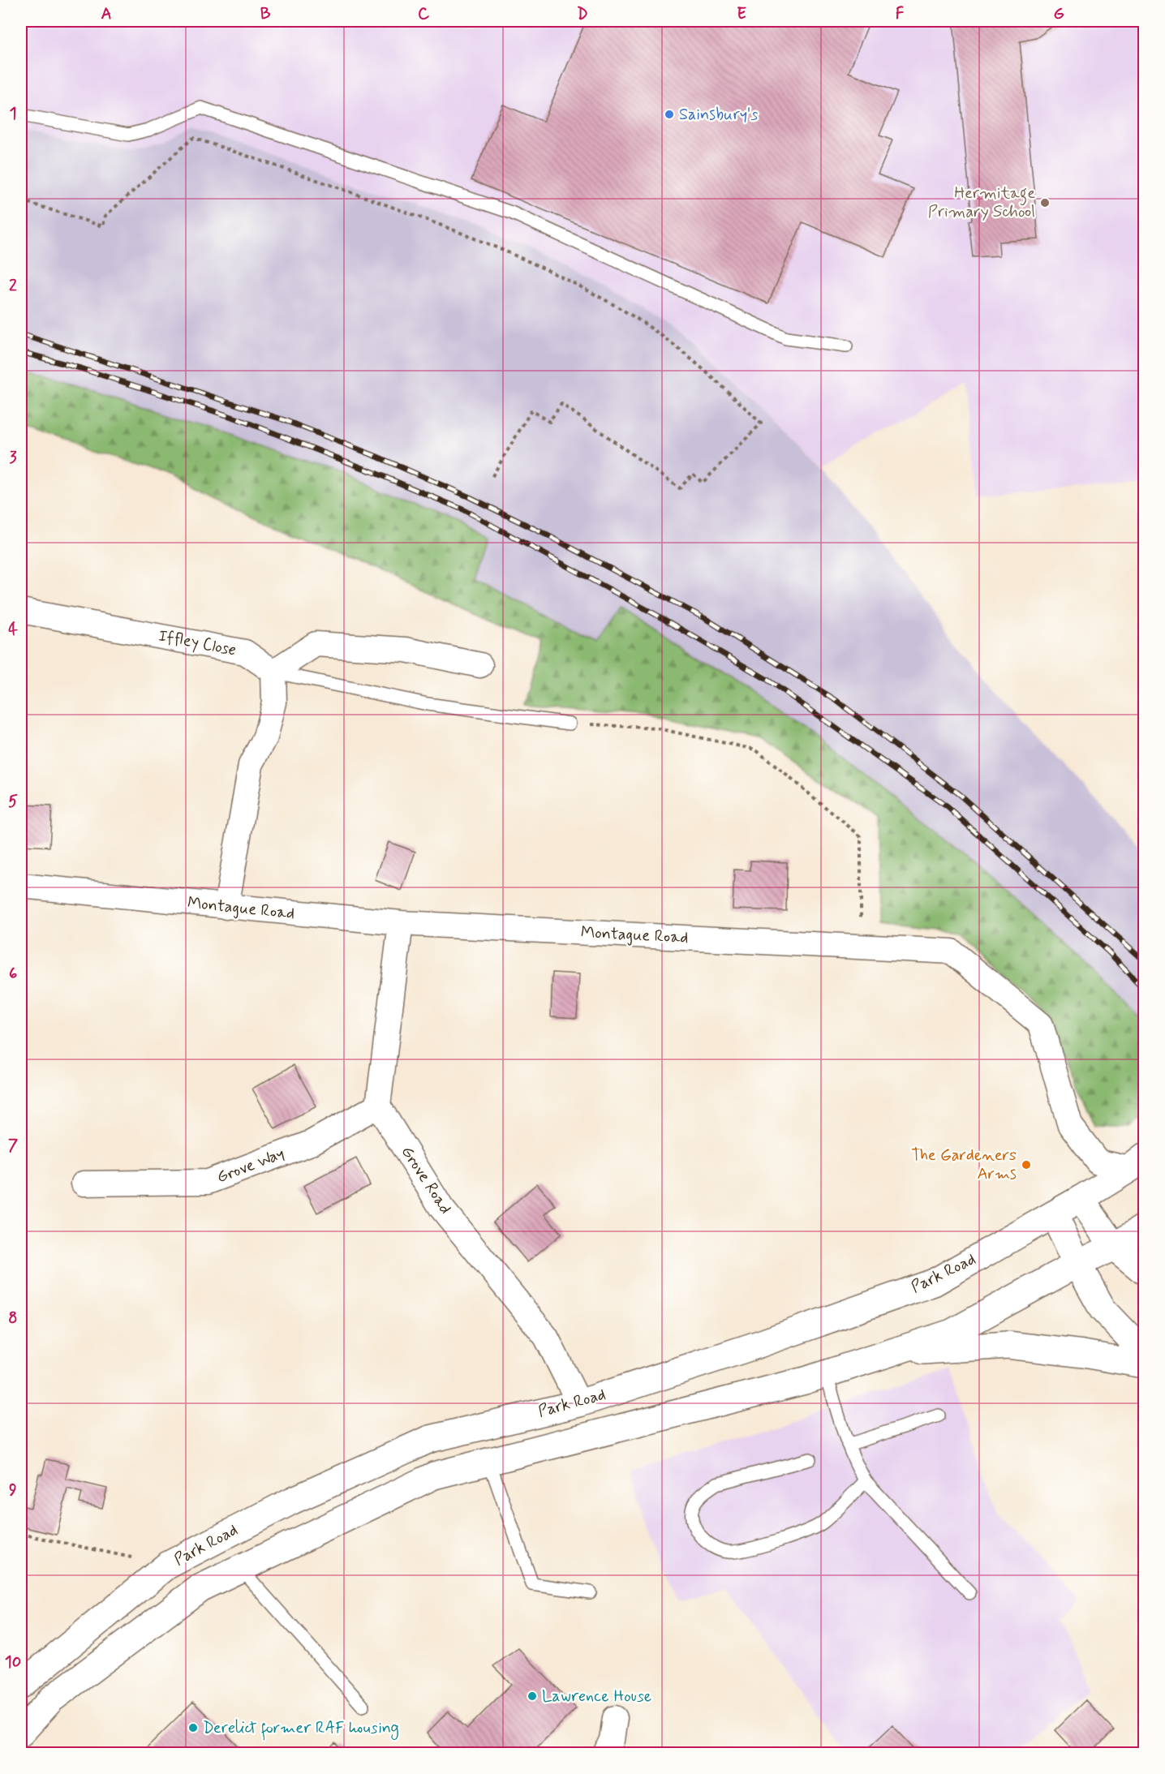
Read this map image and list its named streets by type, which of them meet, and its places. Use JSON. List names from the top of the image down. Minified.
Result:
{"streets":{"main road":["Park Road"],"street":["Iffley Close","Montague Road","Grove Way","Grove Road"]},"crossings":[["Montague Road","Park Road"],["Grove Way","Grove Road"],["Grove Road","Park Road"]],"places":["Sainsbury's","Hermitage Primary School","The Gardeners Arms","Lawrence House","Derelict former RAF housing"],"grid":{"columns":["A","B","C","D","E","F","G"],"rows":["1","2","3","4","5","6","7","8","9","10"]}}
